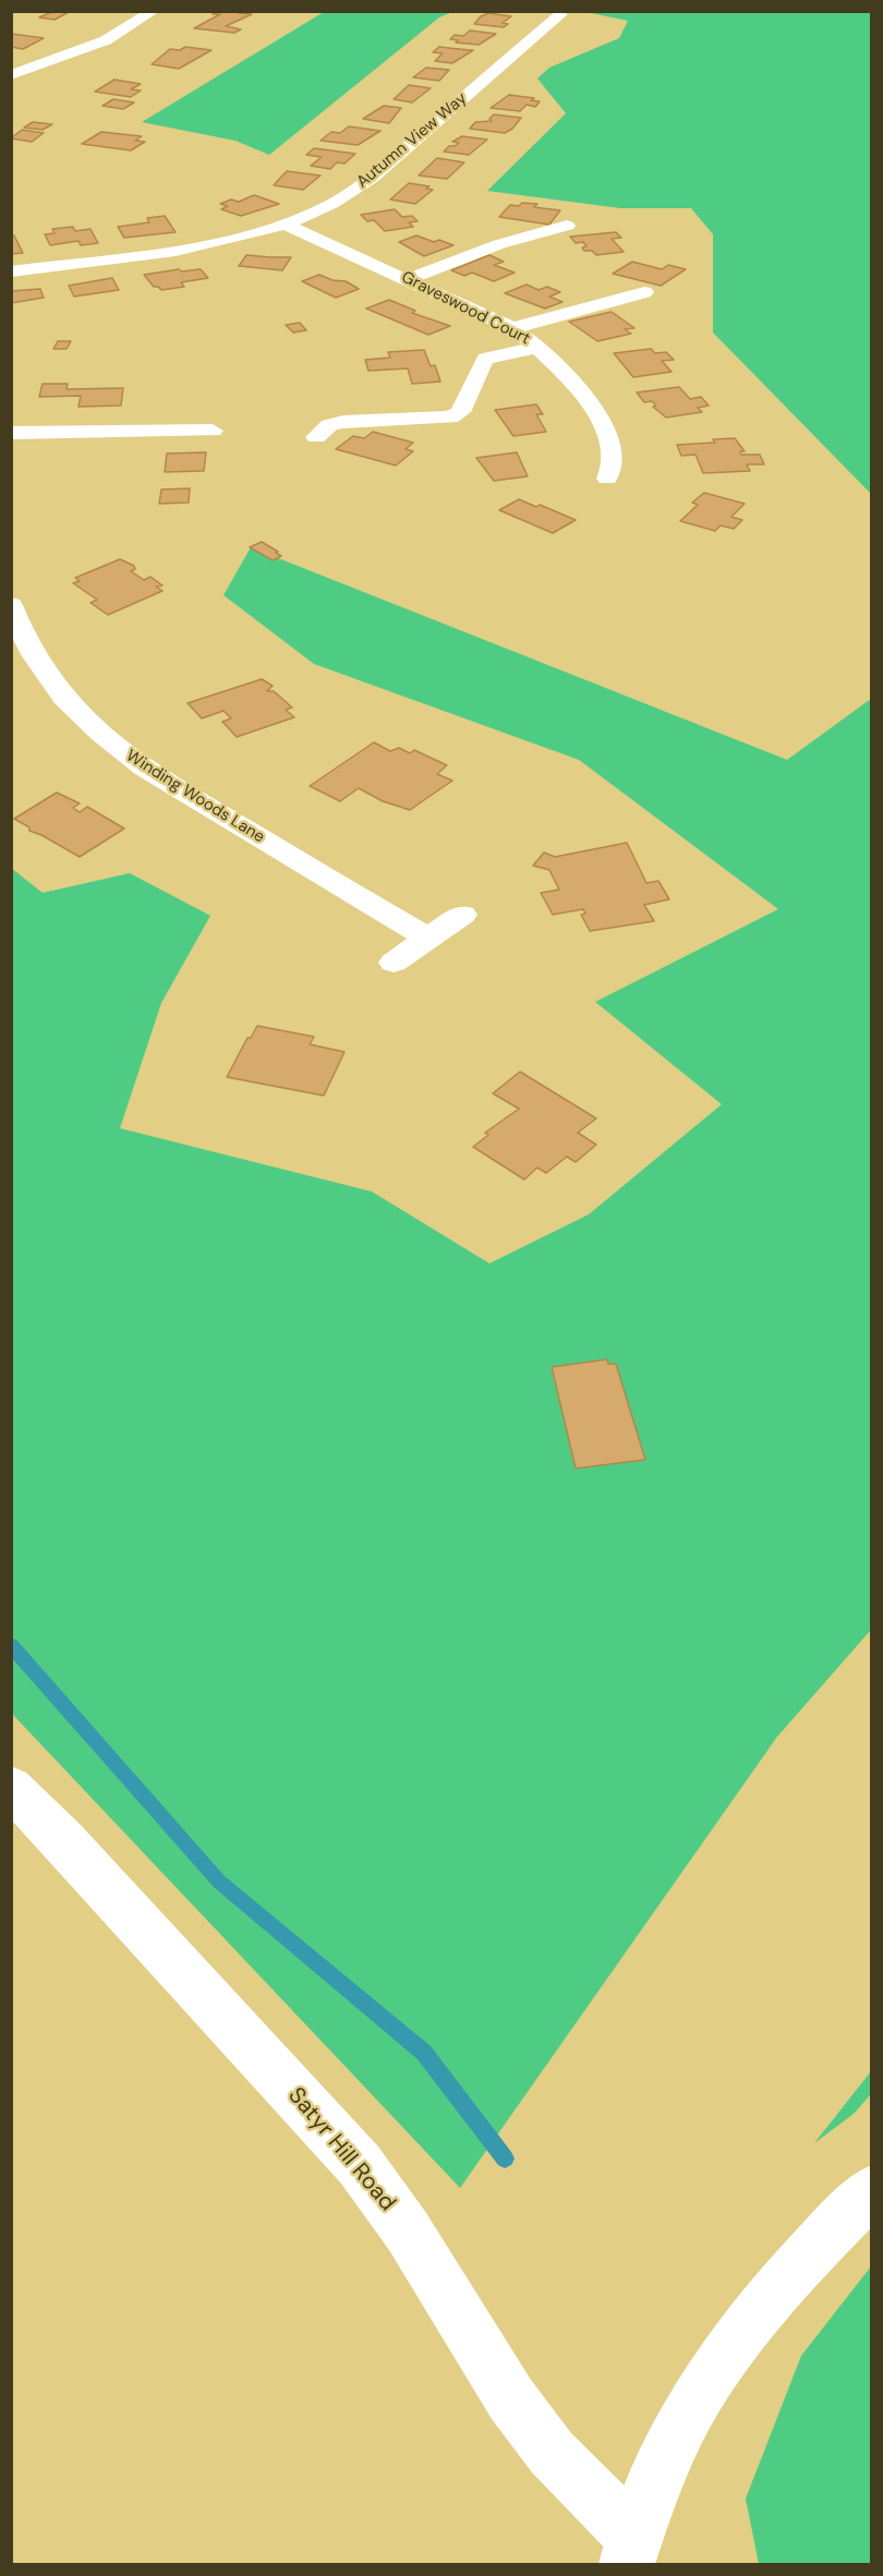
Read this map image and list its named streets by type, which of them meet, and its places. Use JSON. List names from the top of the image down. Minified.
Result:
{"streets":{"street":["Autumn View Way","Graveswood Court","Winding Woods Lane","Satyr Hill Road"]},"crossings":[["Autumn View Way","Graveswood Court"]]}
